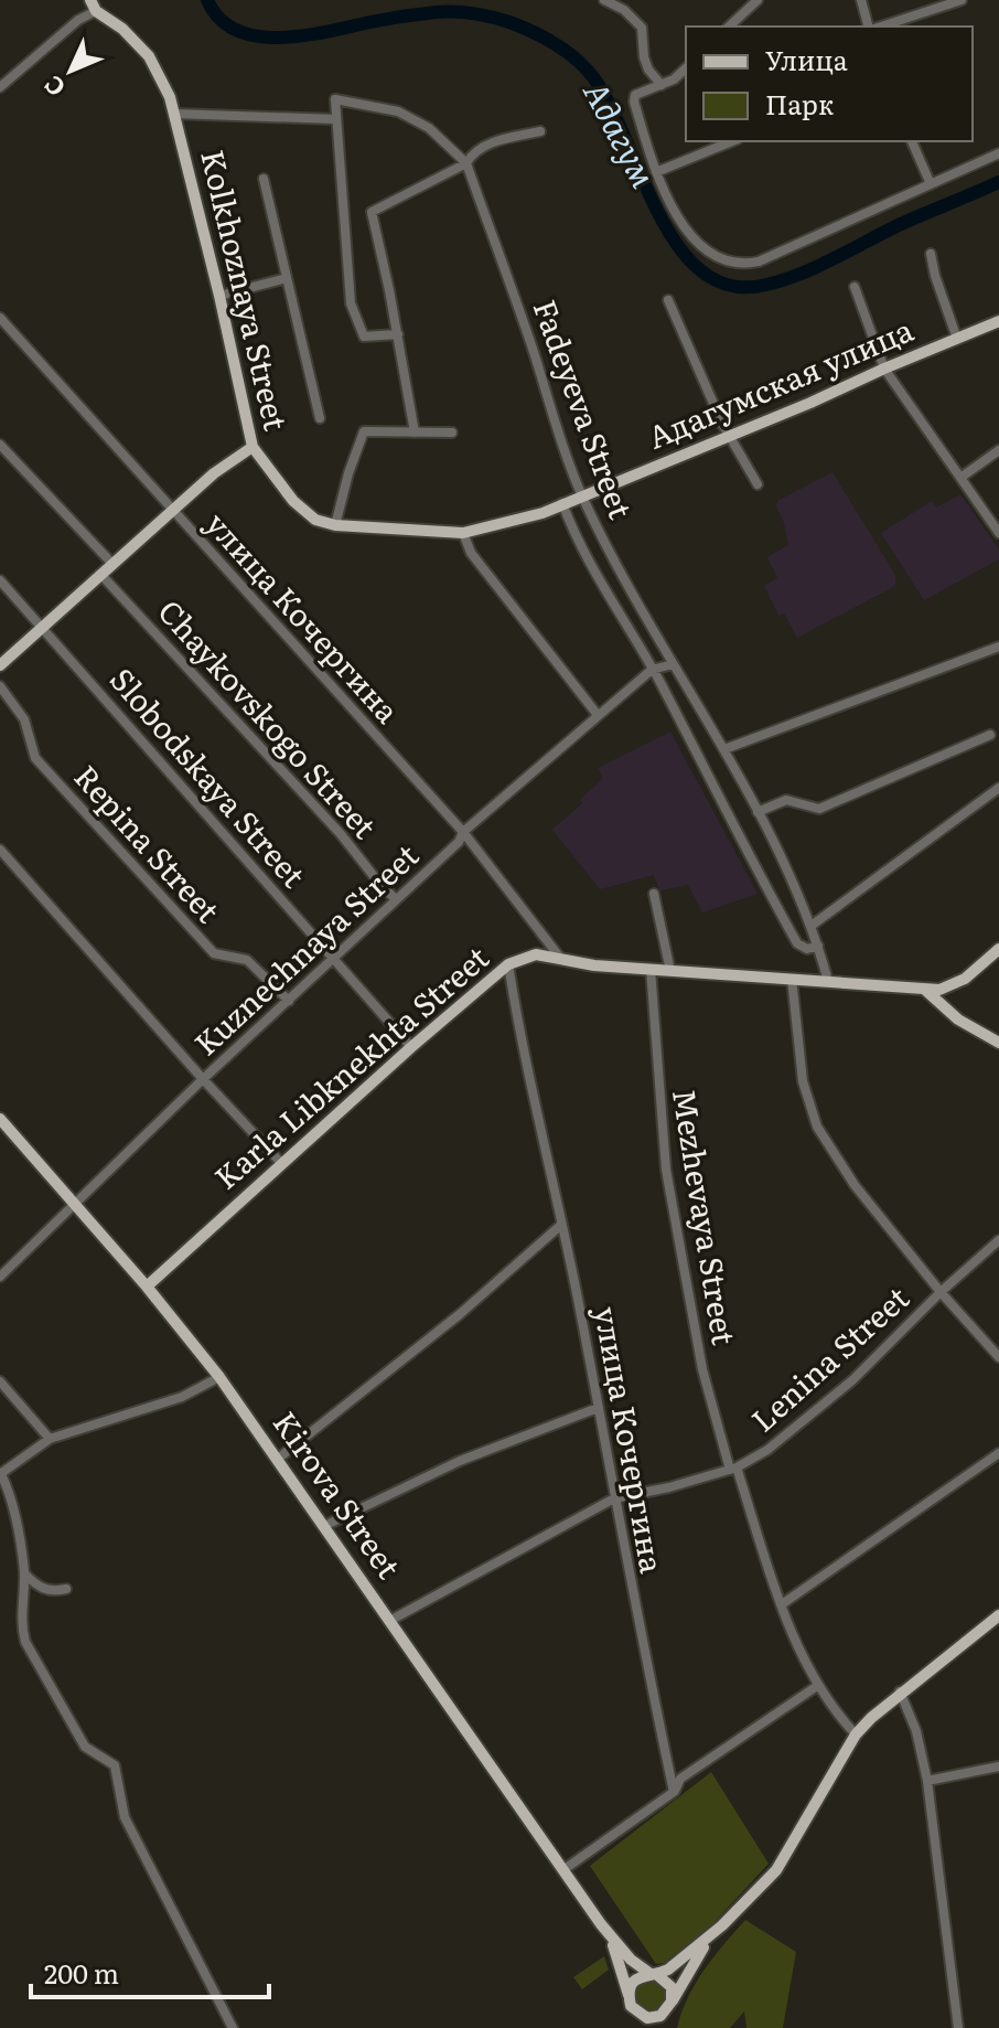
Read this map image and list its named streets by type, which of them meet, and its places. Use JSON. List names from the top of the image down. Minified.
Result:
{"streets":{"main road":["Kolkhoznaya Street","Адагумская улица","Karla Libknekhta Street","Kirova Street"],"street":["Fadeyeva Street","улица Кочергина","Chaykovskogo Street","Slobodskaya Street","Repina Street","Kuznechnaya Street","Mezhevaya Street","Lenina Street"]},"crossings":[["Kolkhoznaya Street","Адагумская улица"],["Kolkhoznaya Street","Fadeyeva Street"],["Адагумская улица","Fadeyeva Street"],["Fadeyeva Street","Kuznechnaya Street"],["Fadeyeva Street","Karla Libknekhta Street"],["улица Кочергина","Kuznechnaya Street"],["улица Кочергина","Karla Libknekhta Street"],["улица Кочергина","Lenina Street"],["Chaykovskogo Street","Kuznechnaya Street"],["Slobodskaya Street","Kuznechnaya Street"],["Slobodskaya Street","Karla Libknekhta Street"],["Repina Street","Kuznechnaya Street"],["Kuznechnaya Street","Kirova Street"],["Karla Libknekhta Street","Mezhevaya Street"],["Karla Libknekhta Street","Kirova Street"],["Mezhevaya Street","Lenina Street"],["Lenina Street","Kirova Street"]],"water":["Адагум"],"legend":["Улица","Парк"],"scale_bar":"200 m","north":"bottom left"}
